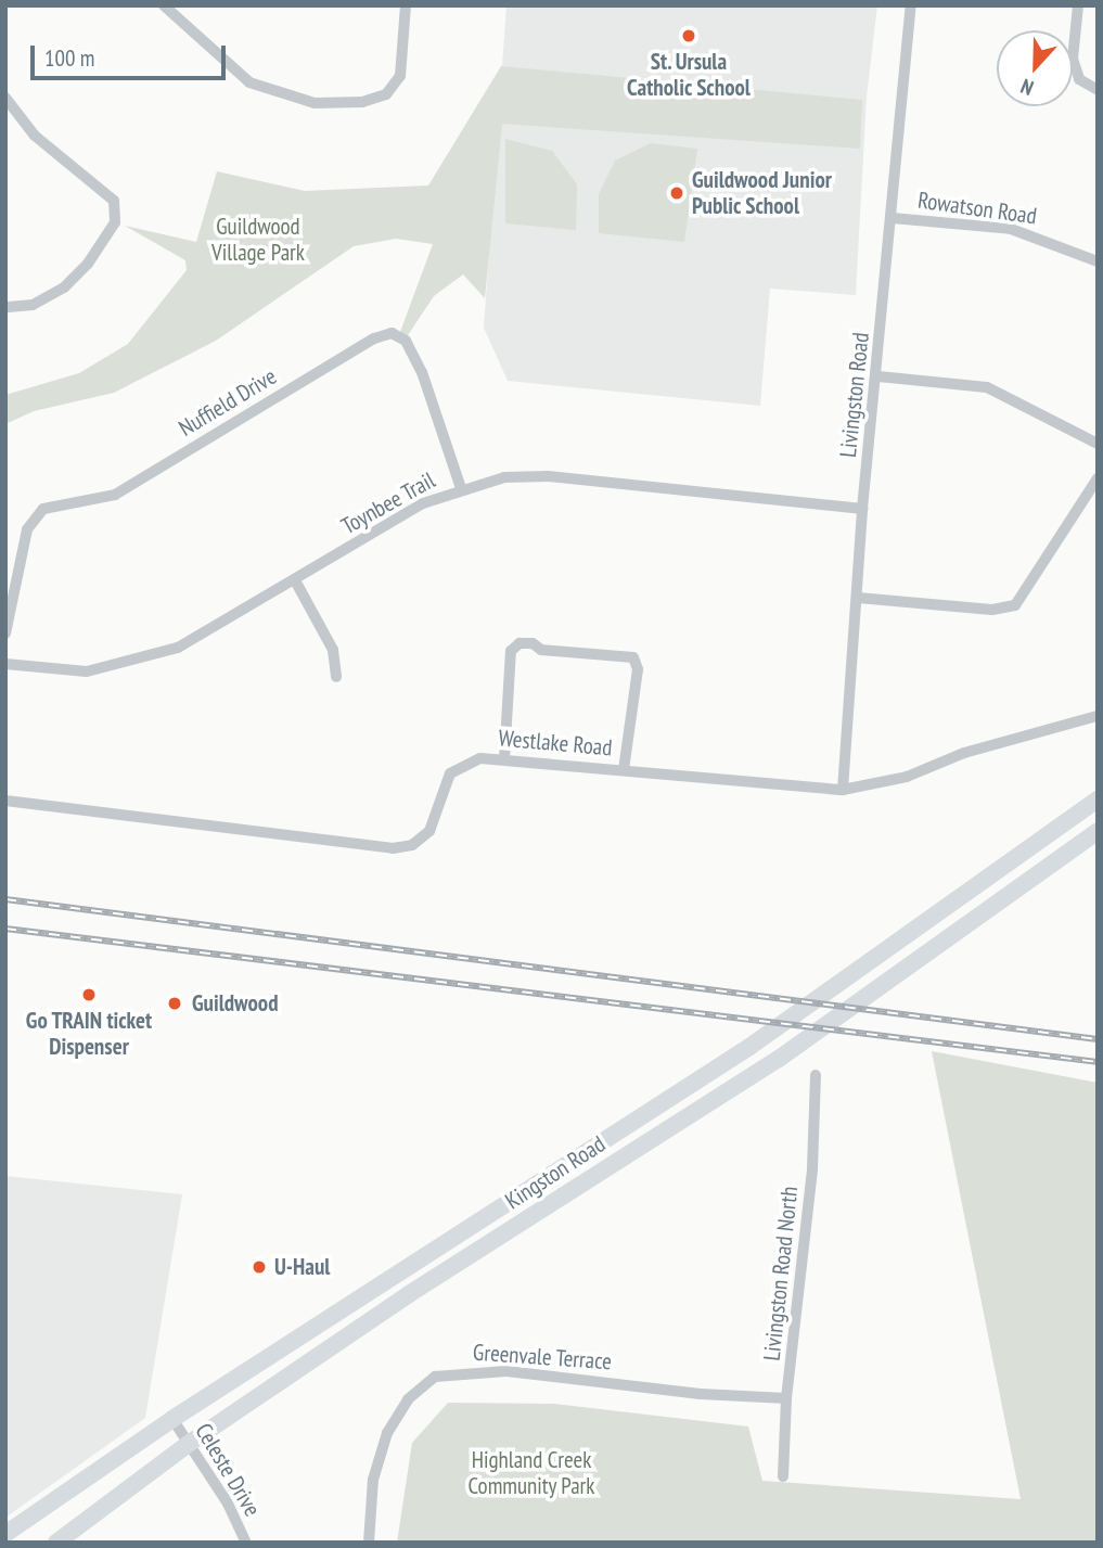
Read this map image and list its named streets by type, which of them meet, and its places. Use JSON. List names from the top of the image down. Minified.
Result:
{"streets":{"main road":["Kingston Road"],"street":["Rowatson Road","Livingston Road","Nuffield Drive","Toynbee Trail","Westlake Road","Livingston Road North","Greenvale Terrace","Celeste Drive"]},"crossings":[["Rowatson Road","Livingston Road"],["Livingston Road","Toynbee Trail"],["Livingston Road","Westlake Road"],["Nuffield Drive","Toynbee Trail"],["Kingston Road","Celeste Drive"],["Livingston Road North","Greenvale Terrace"]],"parks":["Guildwood Village Park","Highland Creek Community Park"],"places":["St. Ursula Catholic School","Guildwood Junior Public School","Go TRAIN ticket Dispenser","Guildwood","U-Haul"],"scale_bar":"100 m","north":"bottom"}
